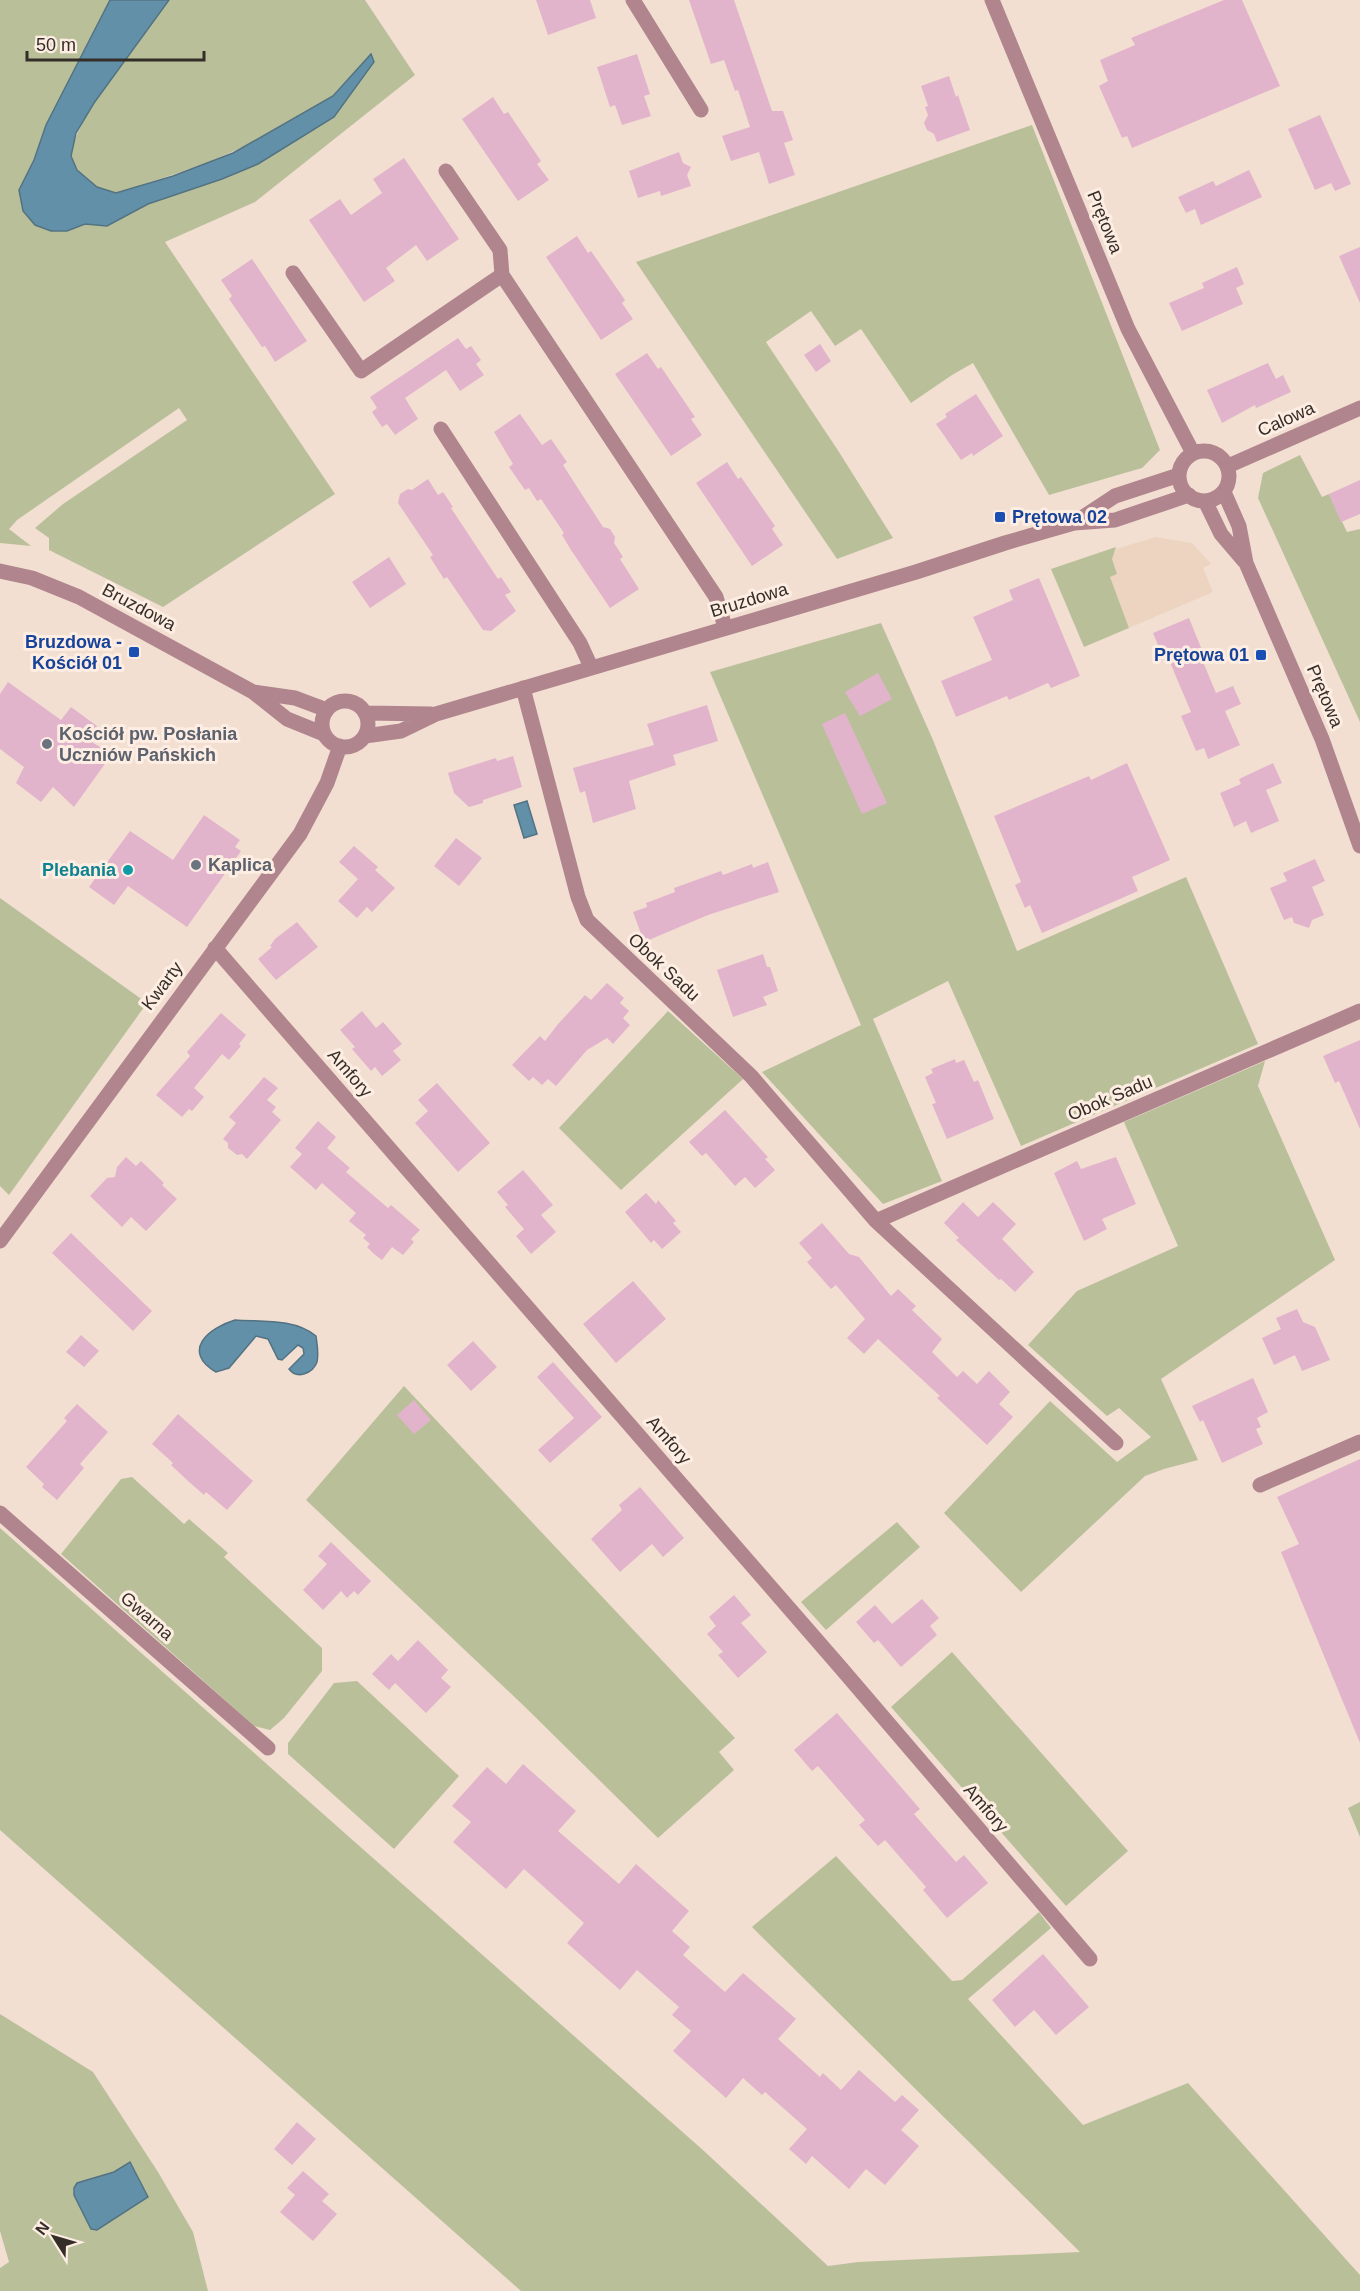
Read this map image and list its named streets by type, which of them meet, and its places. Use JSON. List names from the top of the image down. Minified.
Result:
{"streets":{"street":["Prętowa","Calowa","Bruzdowa","Obok Sadu","Kwarty","Amfory","Gwarna"]},"crossings":[["Prętowa","Calowa"],["Prętowa","Bruzdowa"],["Calowa","Bruzdowa"],["Bruzdowa","Obok Sadu"],["Bruzdowa","Kwarty"],["Kwarty","Amfory"]],"places":{"transit":["Prętowa 02","Bruzdowa - Kościół 01","Prętowa 01"],"other":["Kościół pw. Posłania Uczniów Pańskich","Kaplica","Plebania"]},"scale_bar":"50 m","north":"top left"}
